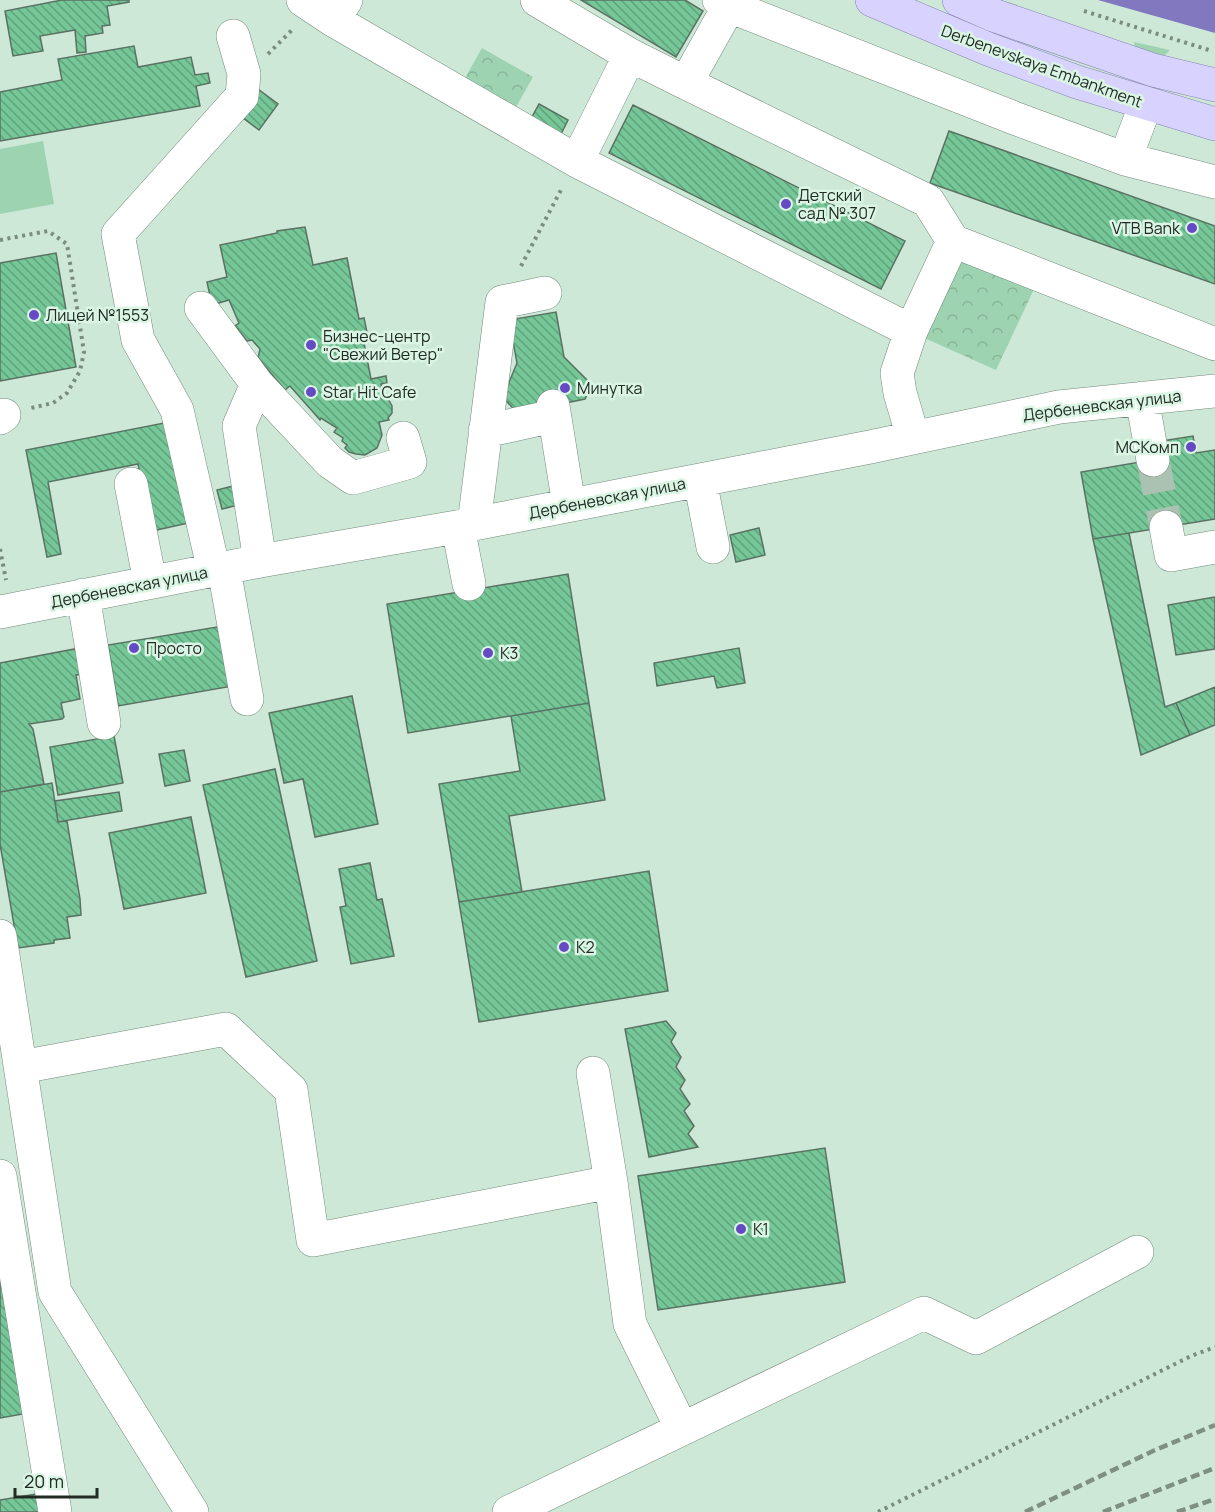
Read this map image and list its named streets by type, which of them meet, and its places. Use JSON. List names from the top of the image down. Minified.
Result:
{"streets":{"main road":["Derbenevskaya Embankment"],"street":["Дербеневская улица"]},"places":["Детский сад № 307","VTB Bank","Лицей №1553","Бизнес-центр \"Свежий Ветер\"","Минутка","Star Hit Cafe","МСКомп","Просто","К3","К2","К1"],"scale_bar":"20 m"}
